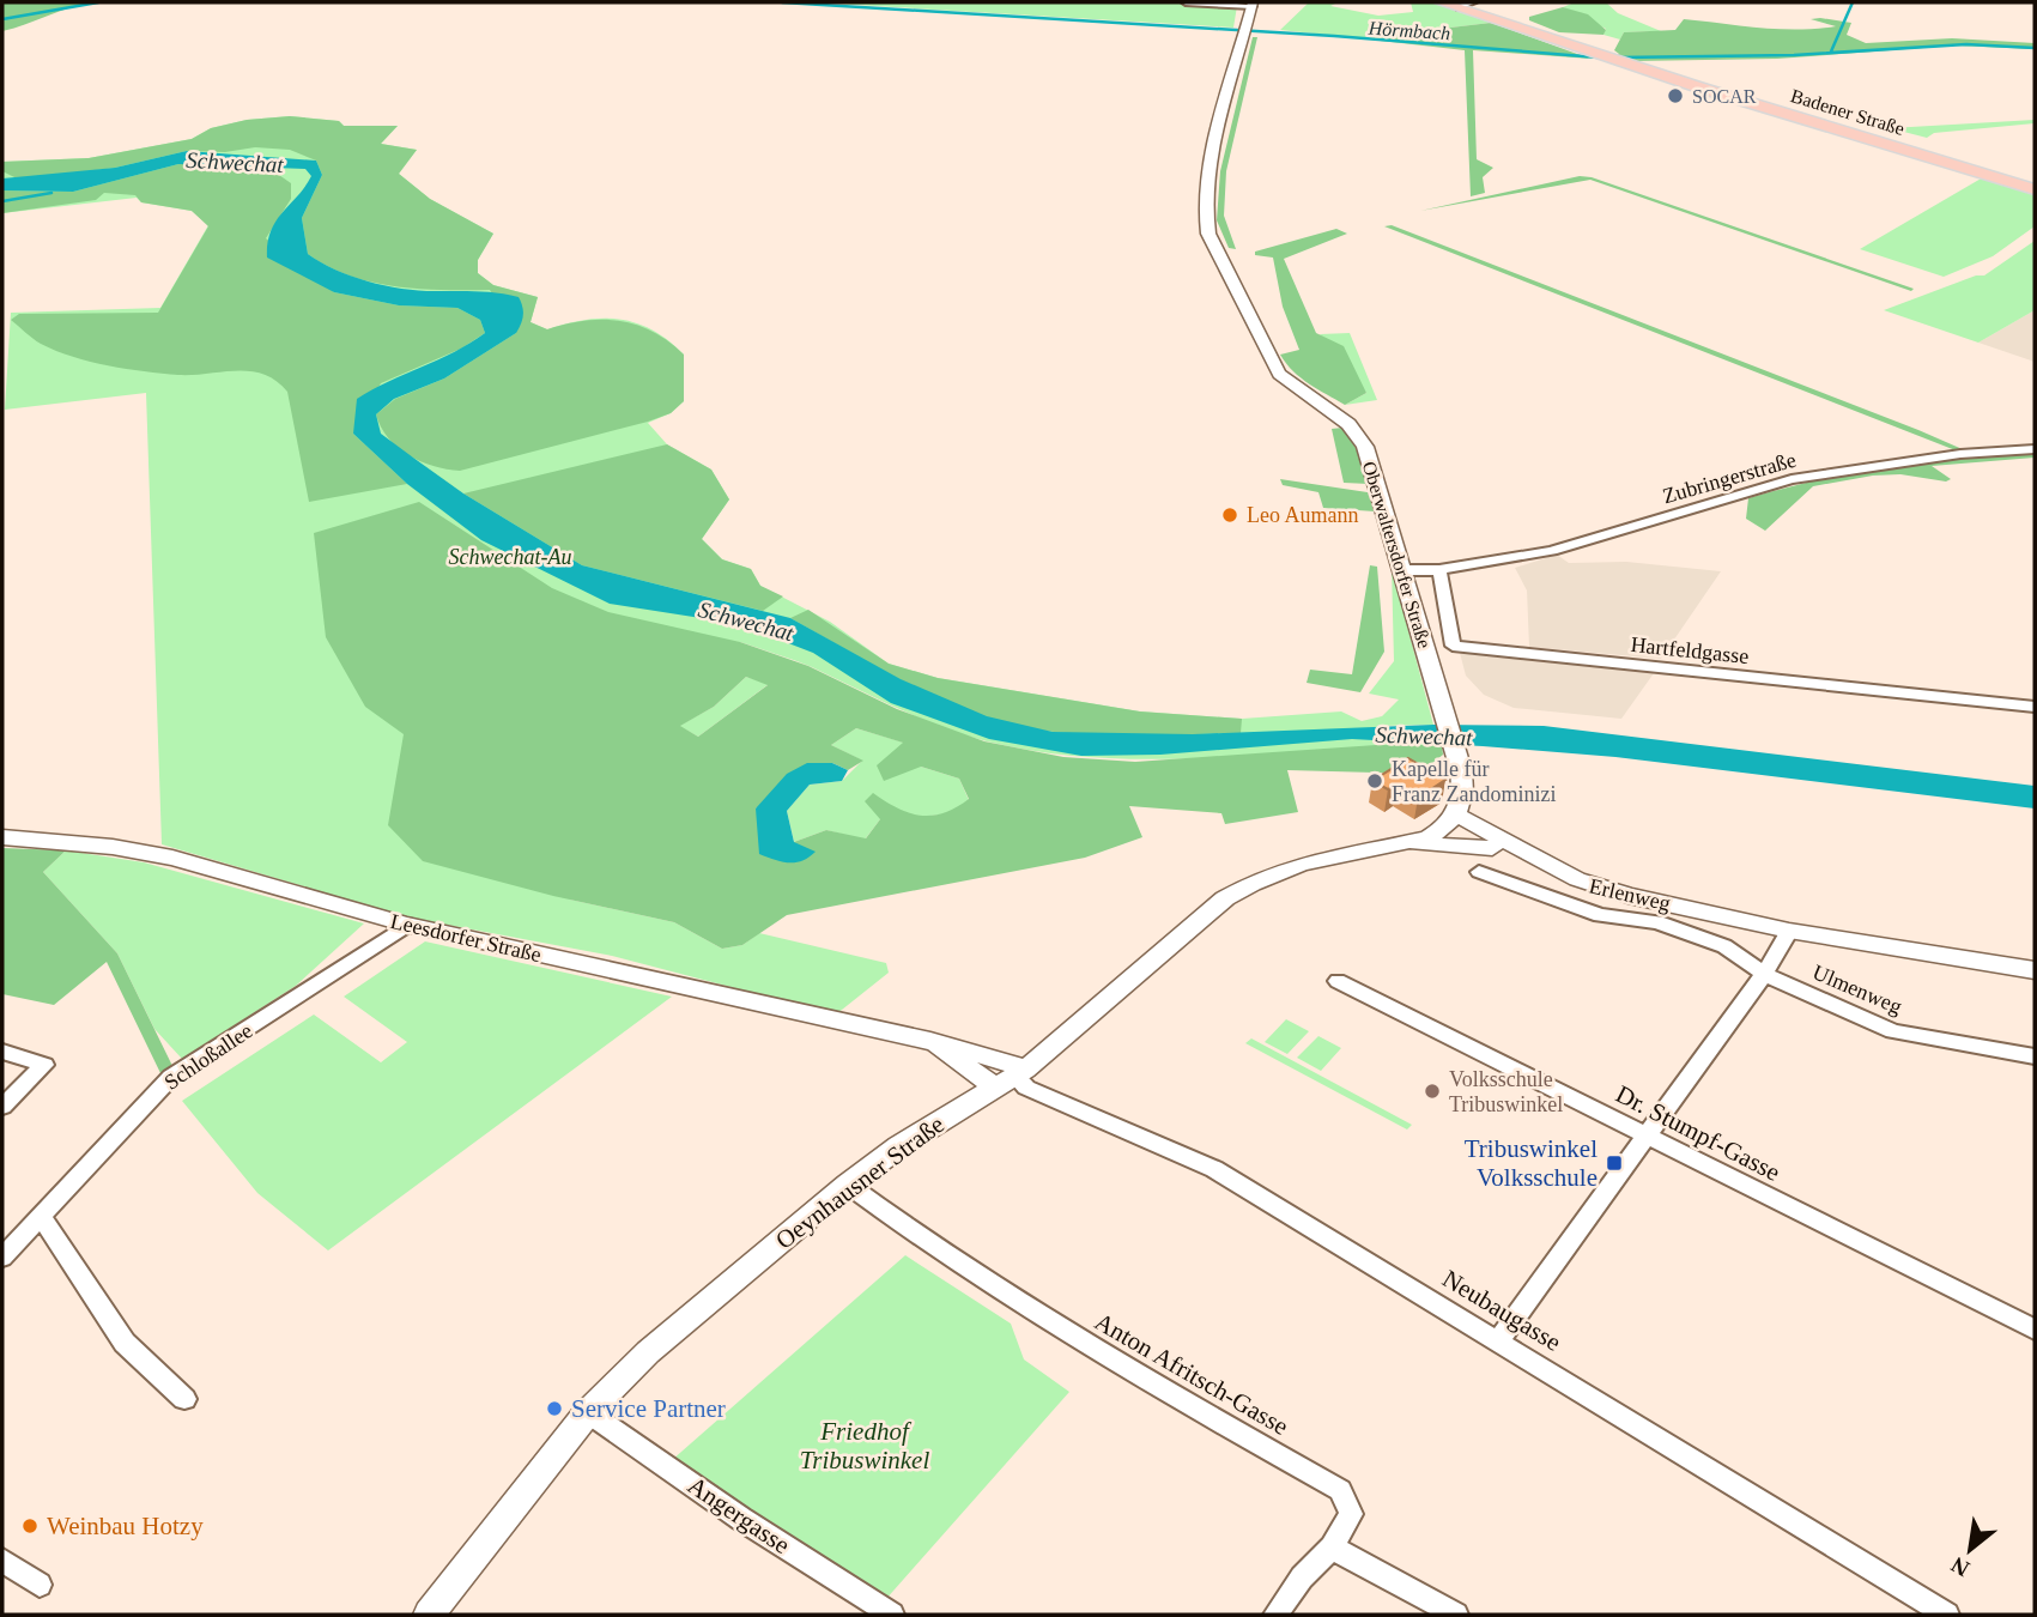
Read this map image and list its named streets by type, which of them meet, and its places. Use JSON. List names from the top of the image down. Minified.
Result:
{"streets":{"main road":["Badener Straße"],"street":["Zubringerstraße","Oberwaltersdorfer Straße","Hartfeldgasse","Erlenweg","Leesdorfer Straße","Ulmenweg","Schloßallee","Dr. Stumpf-Gasse","Oeynhausner Straße","Neubaugasse","Anton Afritsch-Gasse","Angergasse"]},"crossings":[["Zubringerstraße","Hartfeldgasse"],["Oberwaltersdorfer Straße","Oeynhausner Straße"],["Erlenweg","Ulmenweg"],["Leesdorfer Straße","Schloßallee"],["Leesdorfer Straße","Oeynhausner Straße"],["Leesdorfer Straße","Neubaugasse"],["Oeynhausner Straße","Neubaugasse"],["Oeynhausner Straße","Anton Afritsch-Gasse"],["Oeynhausner Straße","Angergasse"]],"water":["Hörmbach","Schwechat"],"parks":["Schwechat-Au","Friedhof Tribuswinkel"],"places":{"other":["SOCAR","Leo Aumann","Kapelle für Franz Zandominizi","Volksschule Tribuswinkel","Service Partner","Weinbau Hotzy"],"transit":["Tribuswinkel Volksschule"]},"north":"bottom left"}
